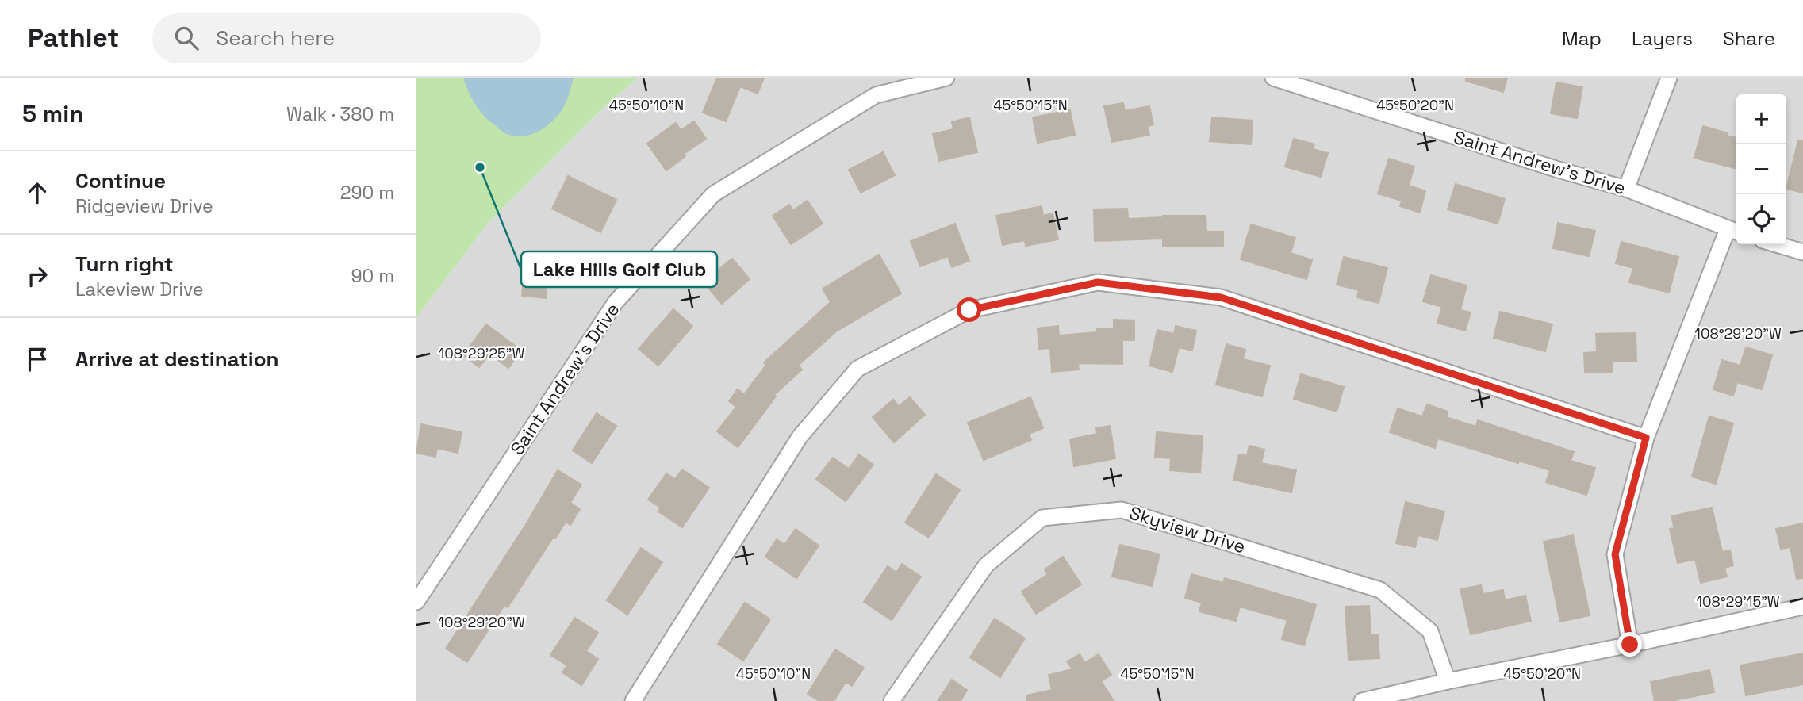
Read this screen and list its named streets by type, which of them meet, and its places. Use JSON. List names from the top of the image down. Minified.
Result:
{"streets":{"street":["Saint Andrew's Drive","Skyview Drive"]},"places":["Lake Hills Golf Club"],"page":{"header":"Pathlet","search":"Search here","nav":["Map","Layers","Share"],"heading":["5 min","Walk · 380 m"],"map_buttons":["+","−"],"list":[["Continue","Ridgeview Drive","290 m"],["Turn right","Lakeview Drive","90 m"],"Arrive at destination"]},"coordinates":["45°50'10\"N","45°50'15\"N","45°50'20\"N","108°29'20\"W","108°29'25\"W","108°29'15\"W"]}
